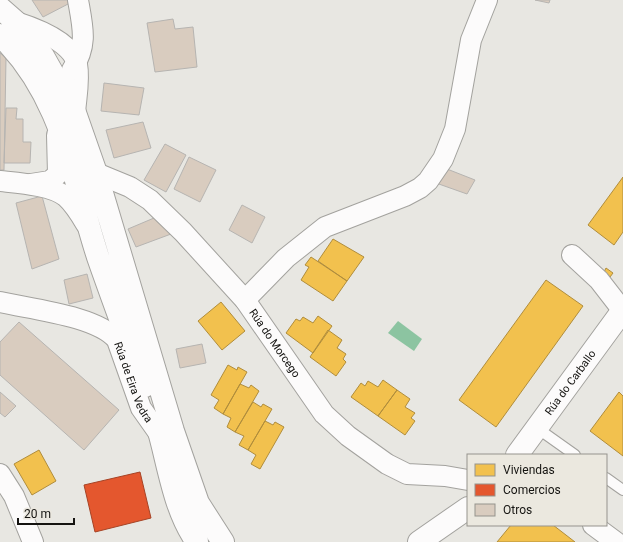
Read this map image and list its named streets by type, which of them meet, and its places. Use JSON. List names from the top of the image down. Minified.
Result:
{"streets":{"main road":["Rúa do Carballo"],"street":["Rúa do Morcego","Rúa de Eira Vedra"]},"legend":["Viviendas","Comercios","Otros"],"scale_bar":"20 m"}
